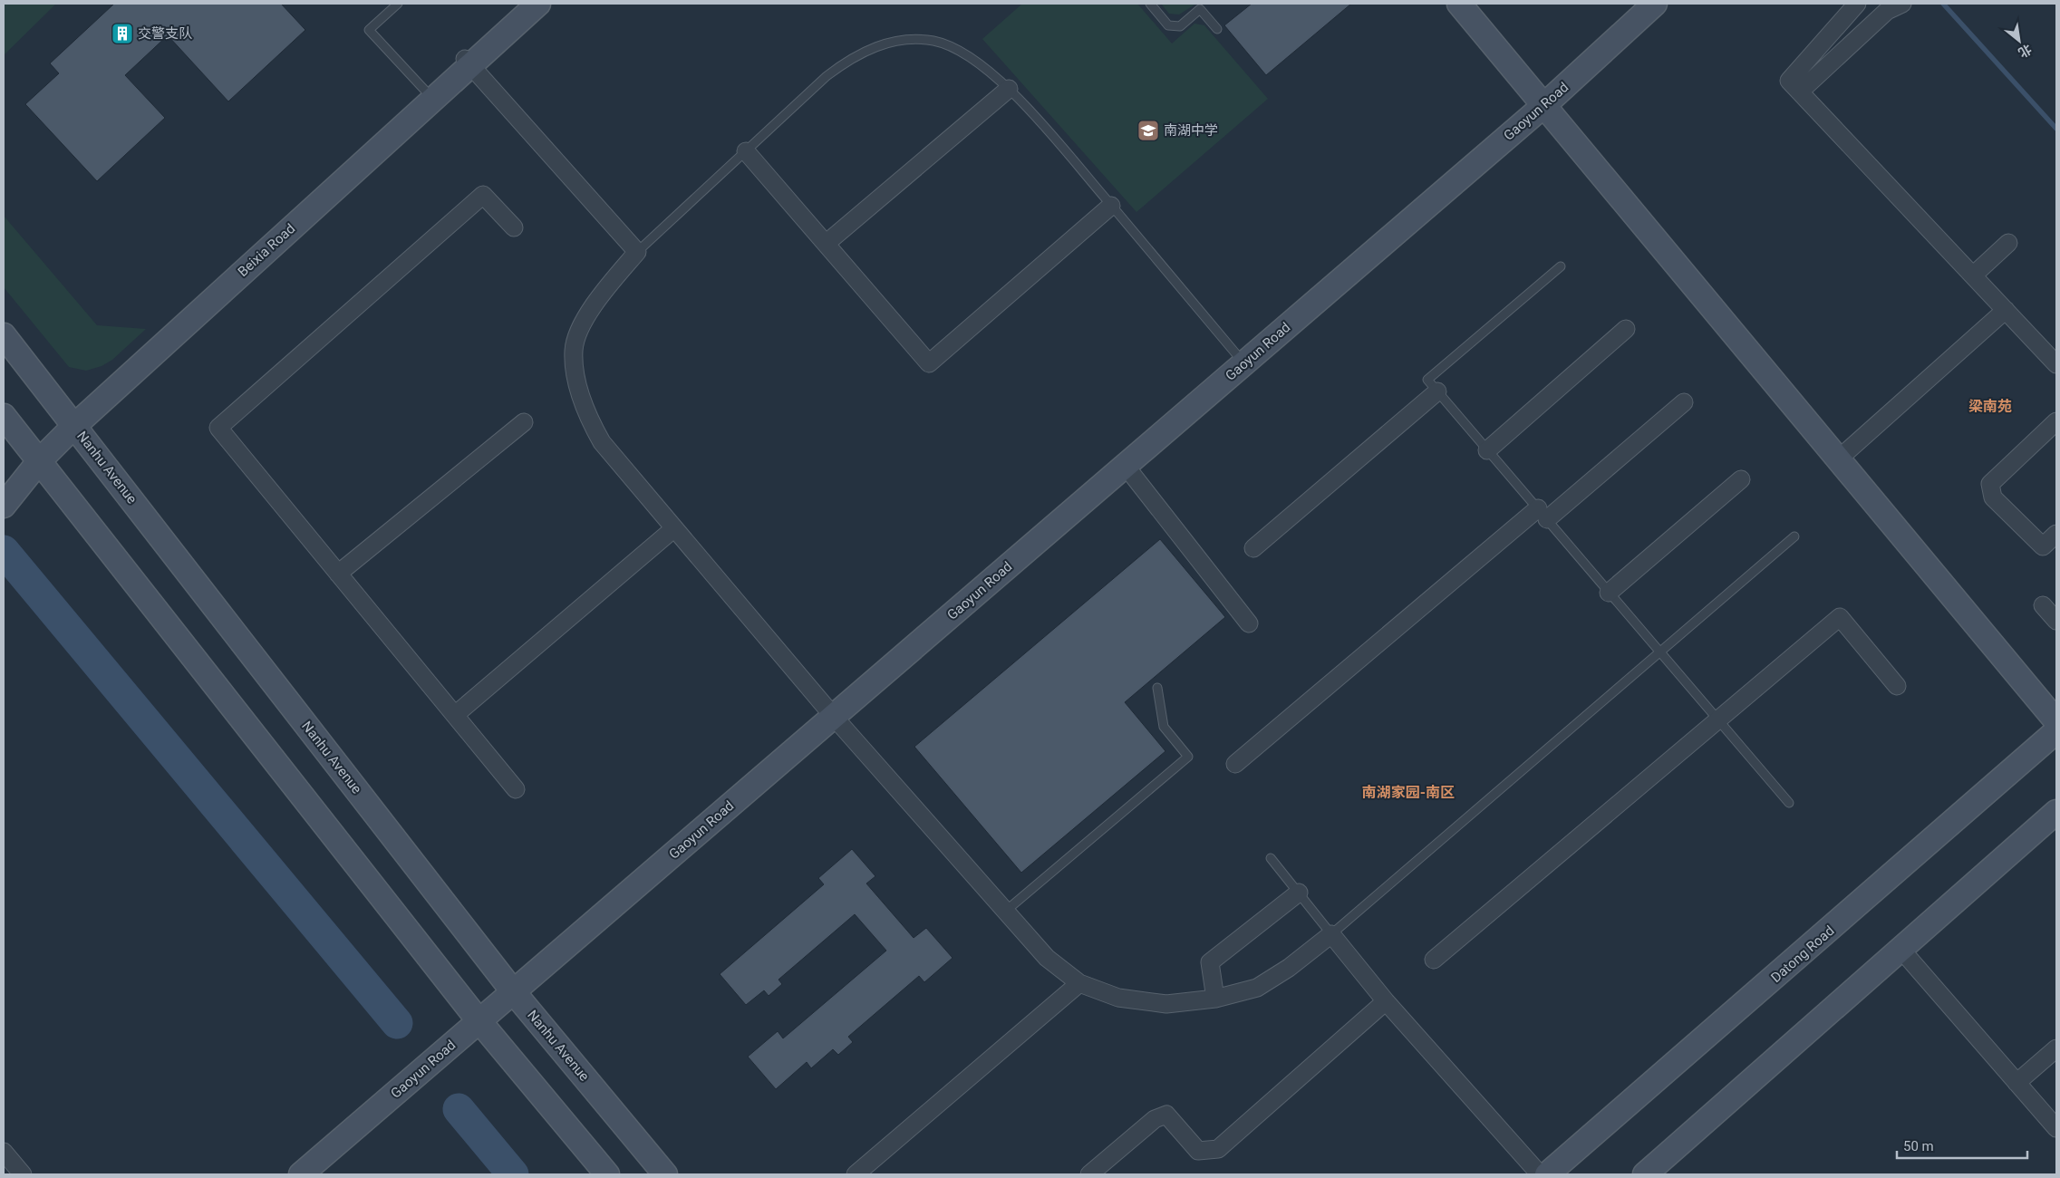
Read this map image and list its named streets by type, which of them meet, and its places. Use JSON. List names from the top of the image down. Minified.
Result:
{"streets":{"main road":["Gaoyun Road","Beixia Road","Nanhu Avenue","Datong Road"]},"crossings":[["Gaoyun Road","Nanhu Avenue"],["Beixia Road","Nanhu Avenue"]],"districts":["梁南苑","南湖家园-南区"],"places":{"building":["交警支队"],"school or university":["南湖中学"]},"scale_bar":"50 m","north":"bottom right"}
